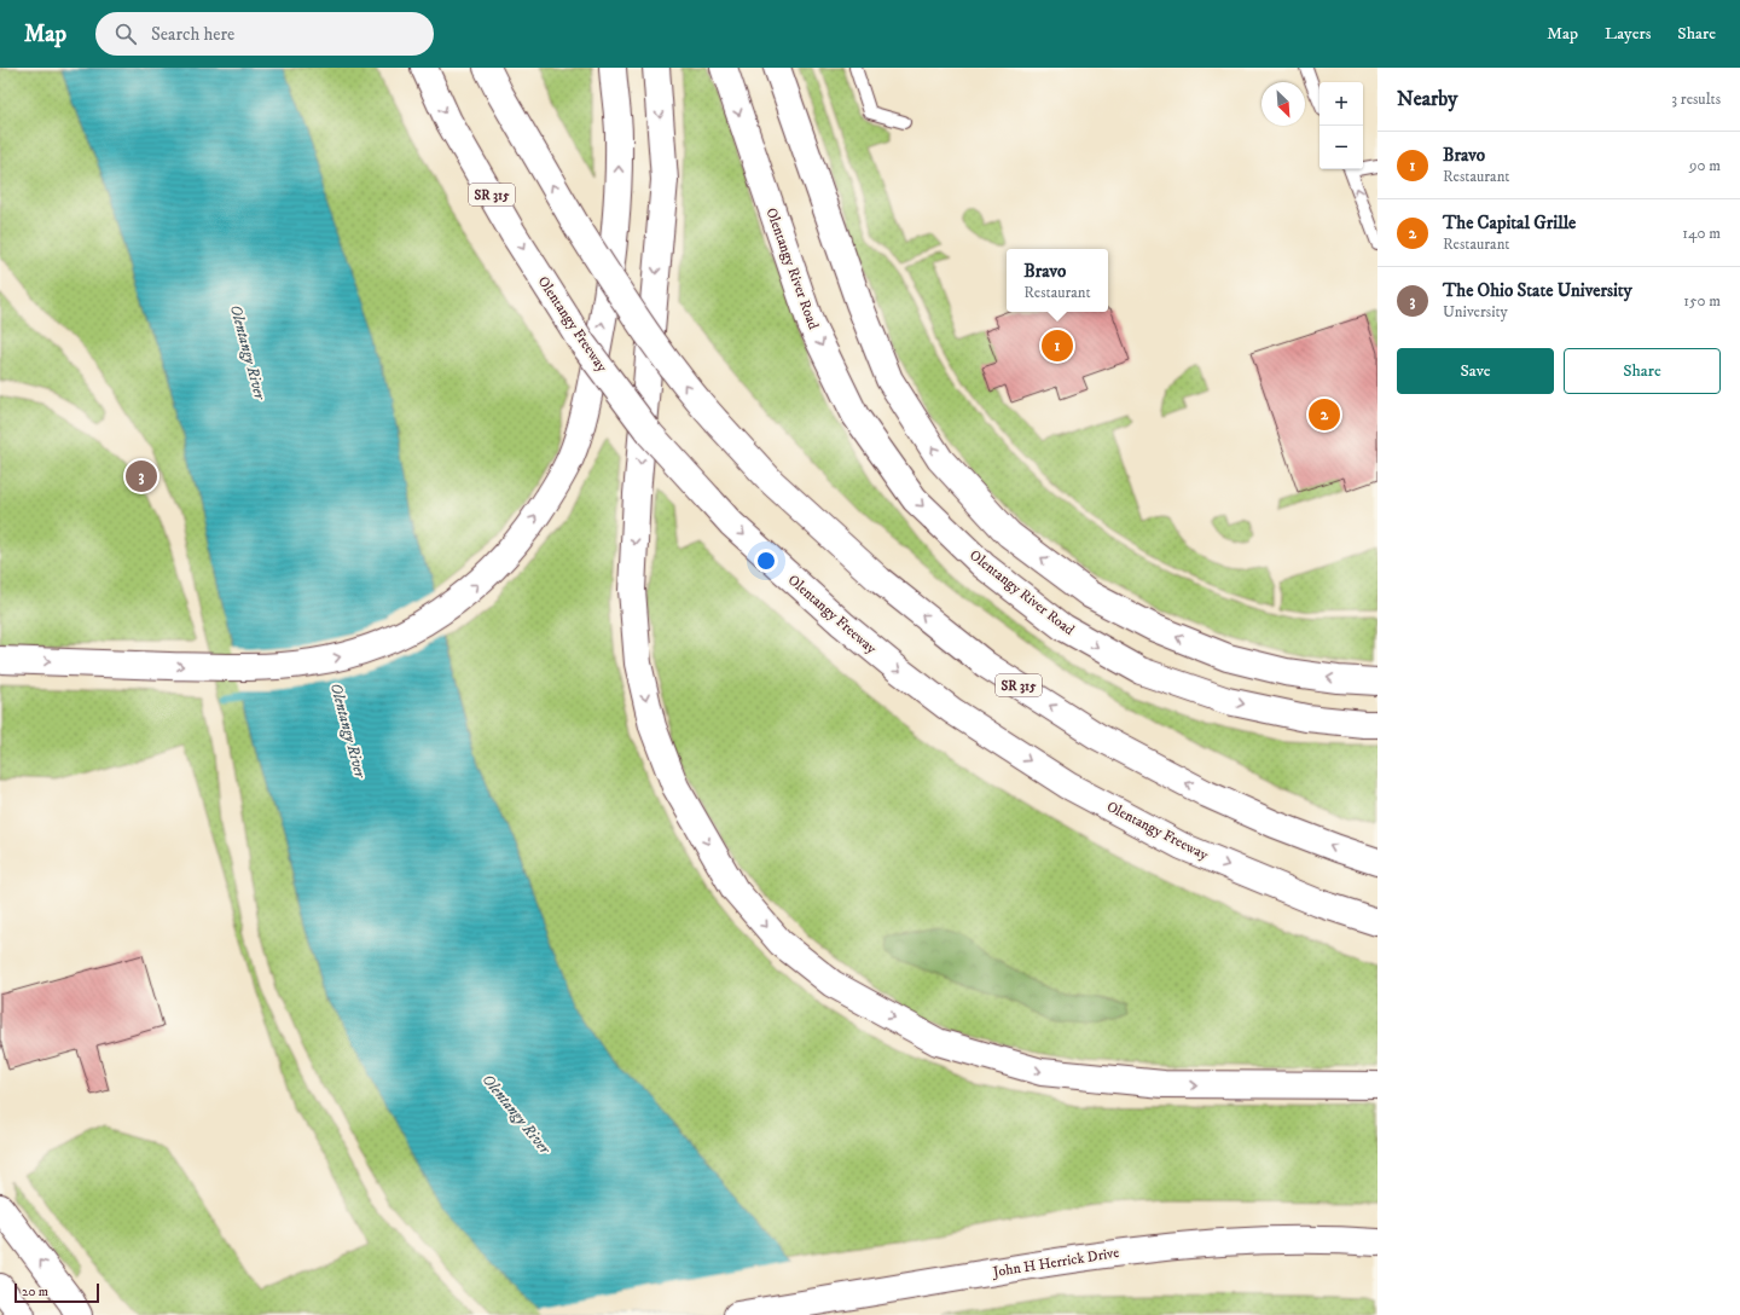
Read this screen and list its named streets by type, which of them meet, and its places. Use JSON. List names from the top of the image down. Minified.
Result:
{"streets":{"main road":["SR 315","Olentangy River Road","Olentangy Freeway","John H Herrick Drive"]},"water":["Olentangy River"],"scale_bar":"20 m","north":"bottom right","page":{"header":"Map","search":"Search here","nav":["Map","Layers","Share"],"heading":["Nearby","3 results"],"map_buttons":["+","−"],"list":[{"mark":"1","name":"Bravo","note":"Restaurant","value":"90 m"},{"mark":"2","name":"The Capital Grille","note":"Restaurant","value":"140 m"},{"mark":"3","name":"The Ohio State University","note":"University","value":"150 m"}],"popup":["Bravo","Restaurant"],"pins":["1","2","3"],"buttons":["Save","Share"],"scale":"20 m"}}
